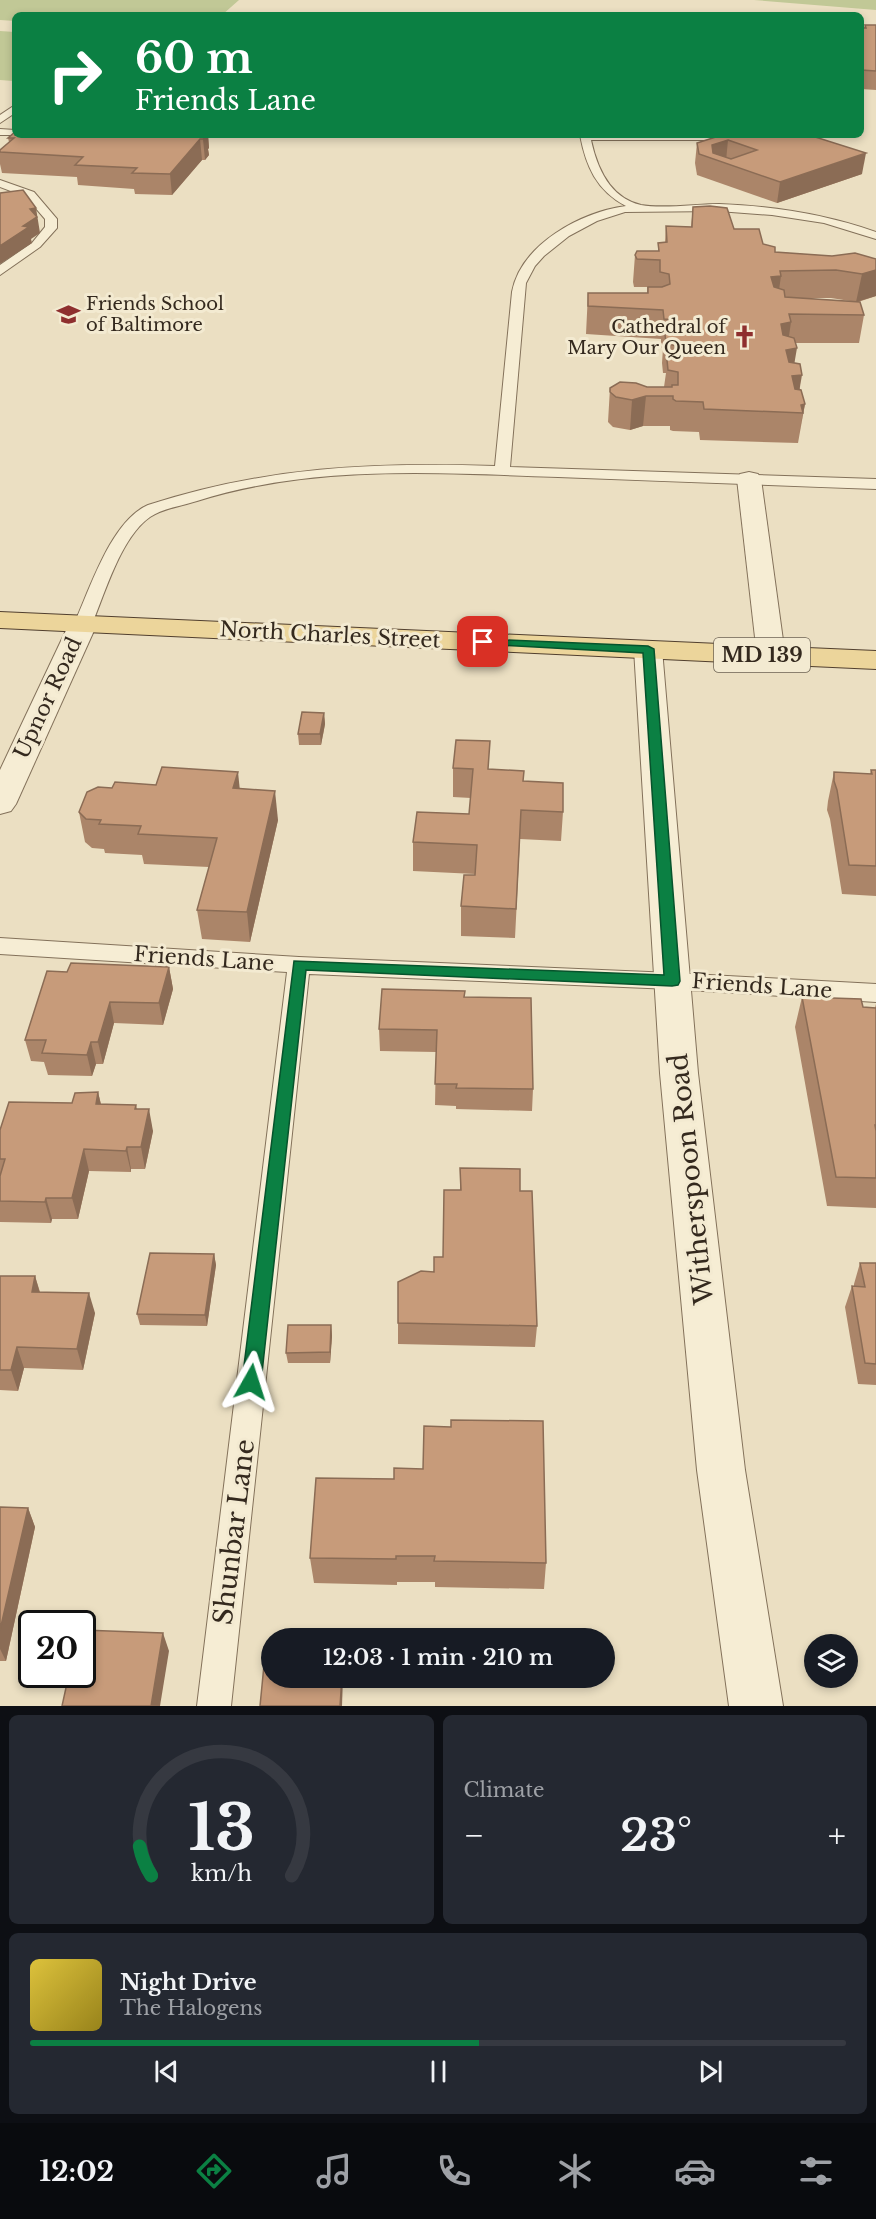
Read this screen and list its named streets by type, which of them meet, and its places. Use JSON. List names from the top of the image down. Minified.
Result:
{"streets":{"main road":["North Charles Street","MD 139"],"street":["Upnor Road","Witherspoon Road"],"lane":["Friends Lane","Shunbar Lane"]},"crossings":[["North Charles Street","Upnor Road"],["North Charles Street","Witherspoon Road"],["Friends Lane","Witherspoon Road"],["Friends Lane","Shunbar Lane"]],"places":{"school or university":["Friends School of Baltimore"],"church":["Cathedral of Mary Our Queen"]},"page":{"turn":["60 m","Friends Lane"],"limit":"20","trip":"12:03 · 1 min · 210 m","tile":"Climate","heat":["−","23°","+"],"song":["Night Drive","The Halogens"],"tabs":"12:02","gauge":["13","km/h"]}}
